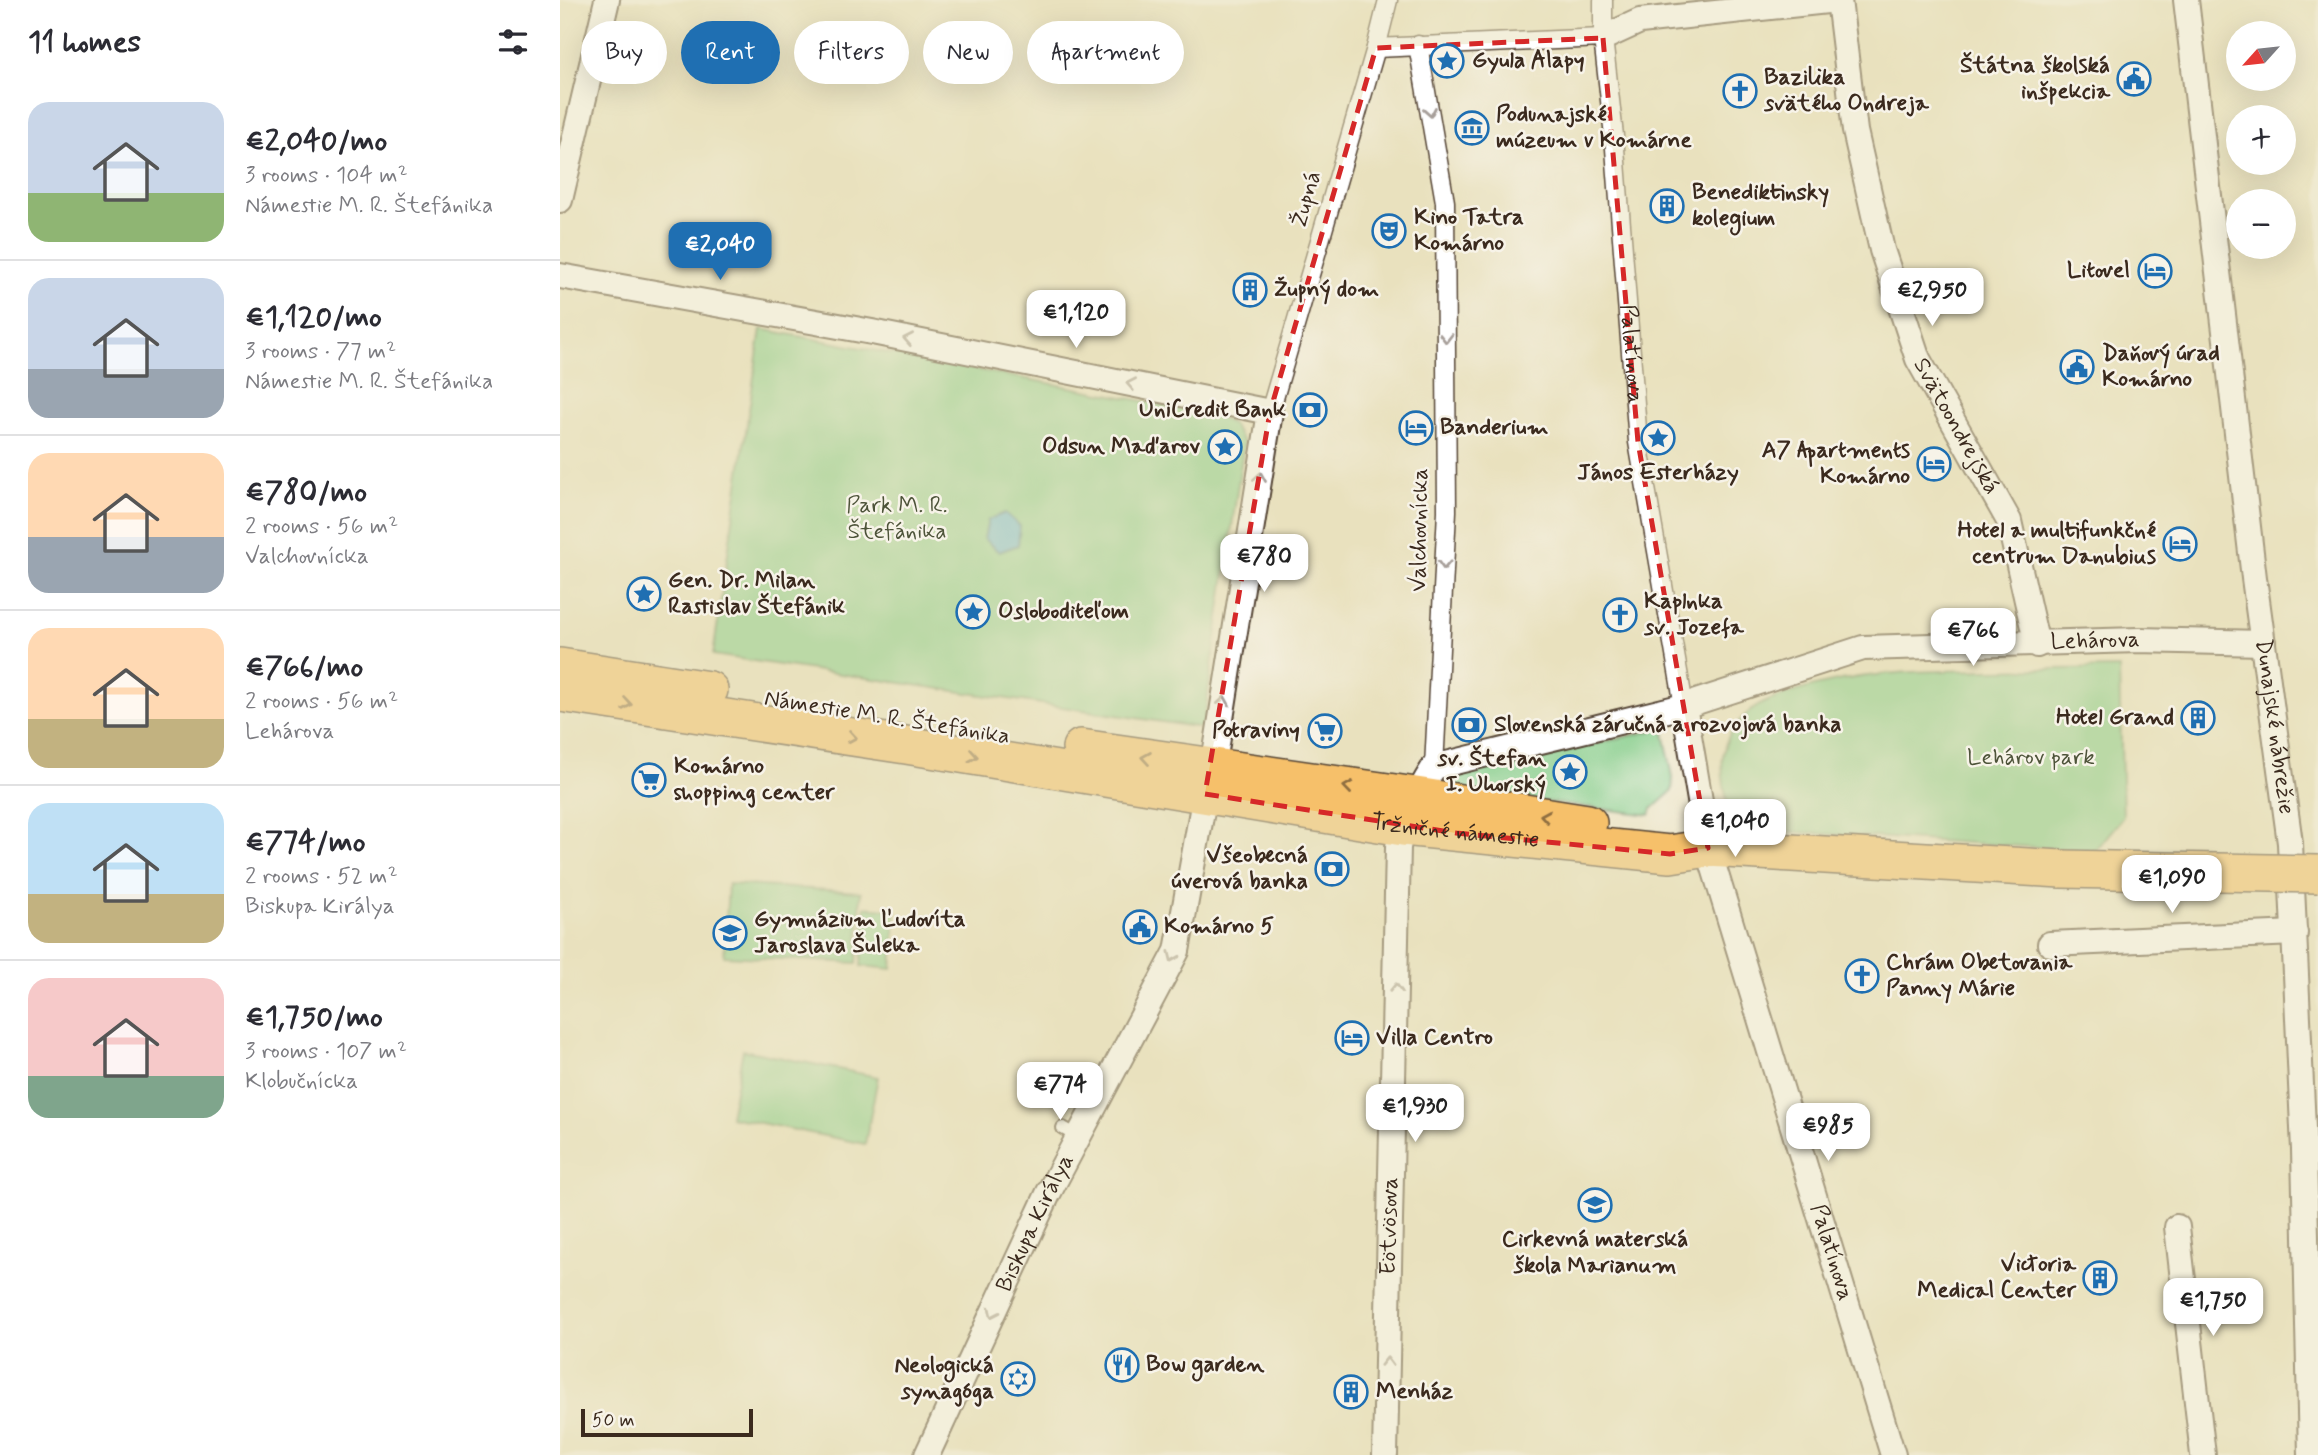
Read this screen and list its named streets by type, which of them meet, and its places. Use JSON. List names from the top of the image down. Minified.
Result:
{"streets":{"main road":["Námestie M. R. Štefánika","Tržničné námestie"],"street":["Župná","Palatínova","Svätoondrejská","Valchovnícka","Lehárova","Dunajské nábrežie","Biskupa Királya","Eötvösova"]},"crossings":[["Župná","Biskupa Királya"],["Palatínova","Svätoondrejská"],["Palatínova","Lehárova"],["Palatínova","Tržničné námestie"],["Svätoondrejská","Lehárova"],["Valchovnícka","Tržničné námestie"],["Valchovnícka","Eötvösova"],["Lehárova","Dunajské nábrežie"],["Lehárova","Tržničné námestie"],["Námestie M. R. Štefánika","Tržničné námestie"],["Námestie M. R. Štefánika","Biskupa Királya"],["Tržničné námestie","Biskupa Királya"],["Tržničné námestie","Eötvösova"]],"one_way":["Valchovnícka","Eötvösova"],"parks":["Park M. R. Štefánika","Lehárov park"],"places":{"place":["Gyula Alapy","János Esterházy","Odsun Maďarov","Gen. Dr. Milan Rastislav Štefánik","Osloboditeľom","sv. Štefan I. Uhorský"],"public building":["Štátna školská inšpekcia","Daňový úrad Komárno","Komárno 5"],"church":["Bazilika svätého Ondreja","Kaplnka sv. Jozefa","Chrám Obetovania Panny Márie"],"museum":["Podunajské múzeum v Komárne"],"building":["Benediktinsky kolegium","Župný dom","Hotel Grand","Victoria Medical Center","Menház"],"theatre":["Kino Tatra Komárno"],"hotel":["Litovel","Banderium","A7 Apartments Komárno","Hotel a multifunkčné centrum Danubius","Villa Centro"],"bank":["UniCredit Bank","Slovenská záručná a rozvojová banka","Všeobecná úverová banka"],"supermarket":["Potraviny","Komárno shopping center"],"school or university":["Gymnázium Ľudovíta Jaroslava Šuleka","Cirkevná materská škola Marianum"],"restaurant":["Bow garden"],"synagogue":["Neologická synagóga"]},"scale_bar":"50 m","north":"bottom left","page":{"heading":"11 homes","map_buttons":["+","−"],"chip":["Buy","Rent","Filters","New","Apartment"],"list":[{"name":"€2,040/mo","note":"3 rooms · 104 m² · Námestie M. R. Štefánika"},{"name":"€1,120/mo","note":"3 rooms · 77 m² · Námestie M. R. Štefánika"},{"name":"€780/mo","note":"2 rooms · 56 m² · Valchovnícka"},{"name":"€766/mo","note":"2 rooms · 56 m² · Lehárova"},{"name":"€774/mo","note":"2 rooms · 52 m² · Biskupa Királya"},{"name":"€1,750/mo","note":"3 rooms · 107 m² · Klobučnícka"}],"price":["€2,040","€2,950","€1,120","€780","€766","€1,040","€1,090","€774","€1,930","€985","€1,750"],"scale":"50 m"}}
